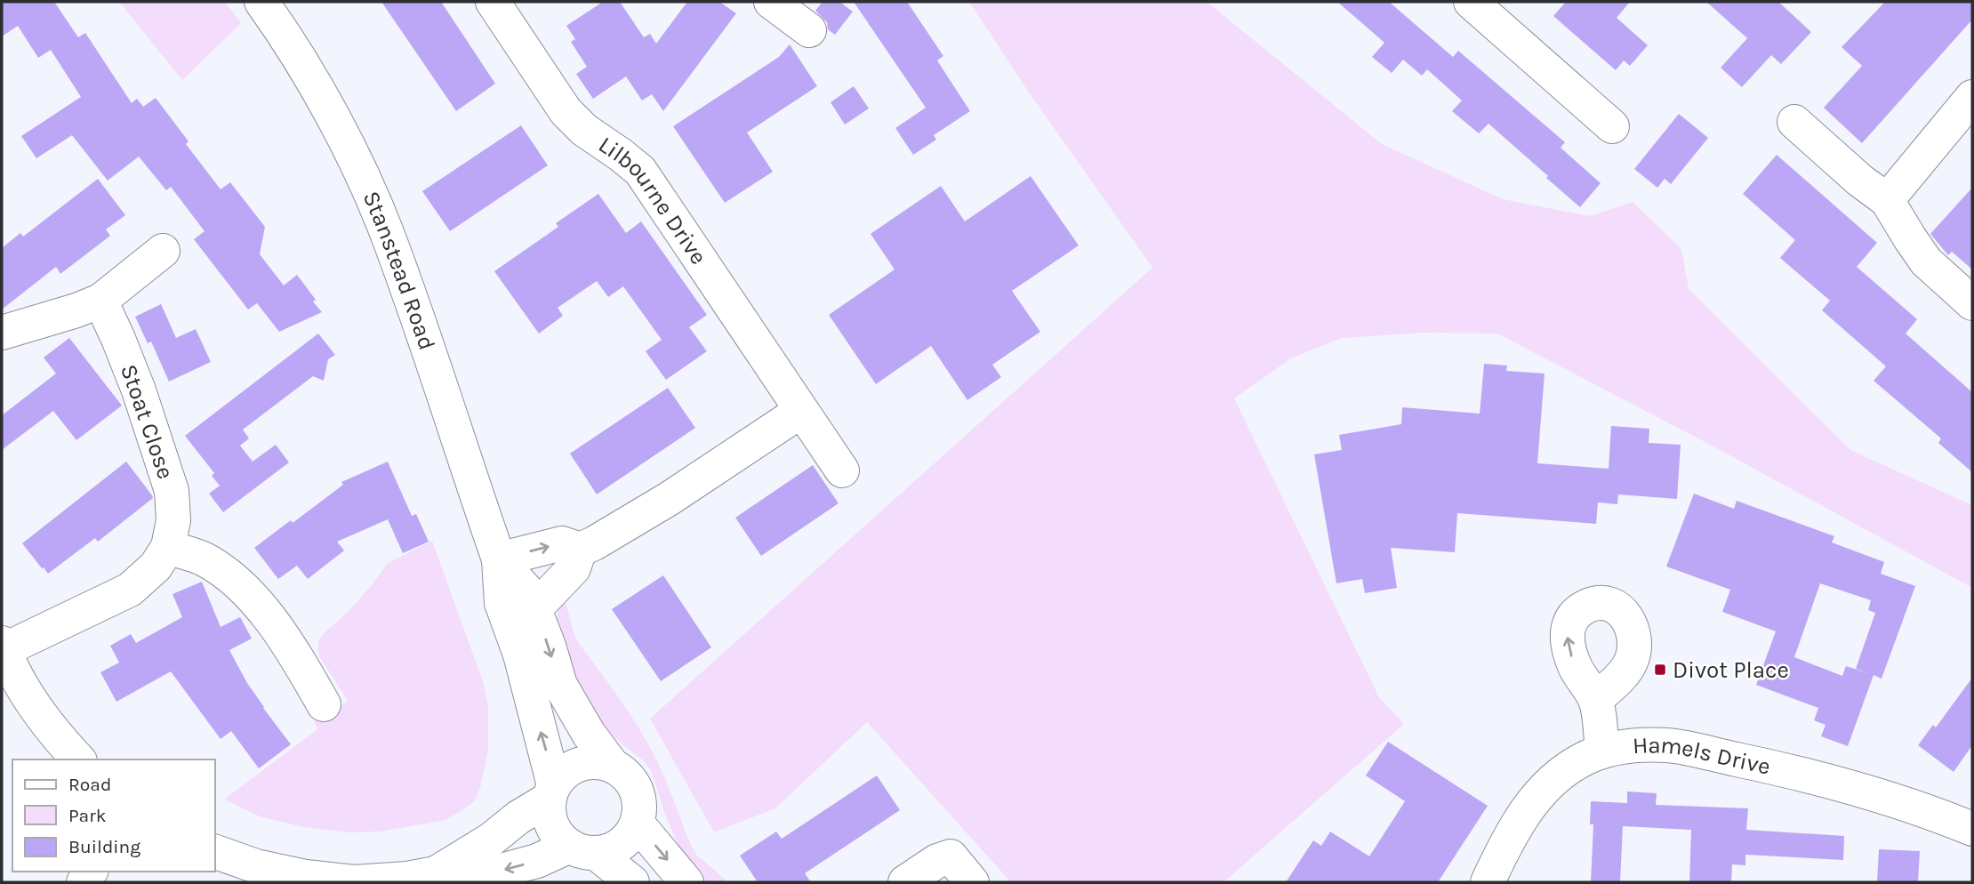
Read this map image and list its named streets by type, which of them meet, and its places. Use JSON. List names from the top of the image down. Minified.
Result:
{"streets":{"street":["Lilbourne Drive","Stanstead Road","Stoat Close","Hamels Drive"]},"places":{"transit":["Divot Place"]},"legend":["Road","Park","Building"]}
